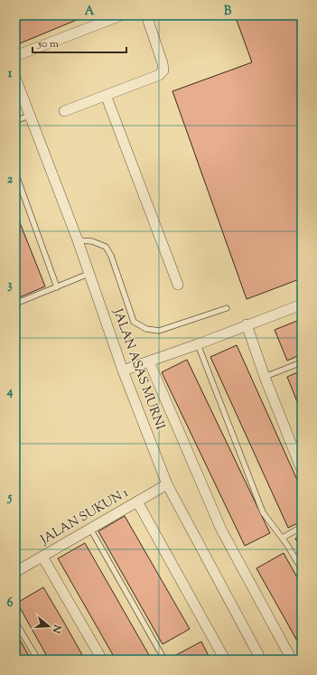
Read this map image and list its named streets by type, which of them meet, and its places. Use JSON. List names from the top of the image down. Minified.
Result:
{"streets":{"street":["JALAN ASAS MURNI","JALAN SUKUN 1"]},"crossings":[["JALAN ASAS MURNI","JALAN SUKUN 1"]],"scale_bar":"50 m","north":"right","grid":{"columns":["A","B"],"rows":["1","2","3","4","5","6"]}}
